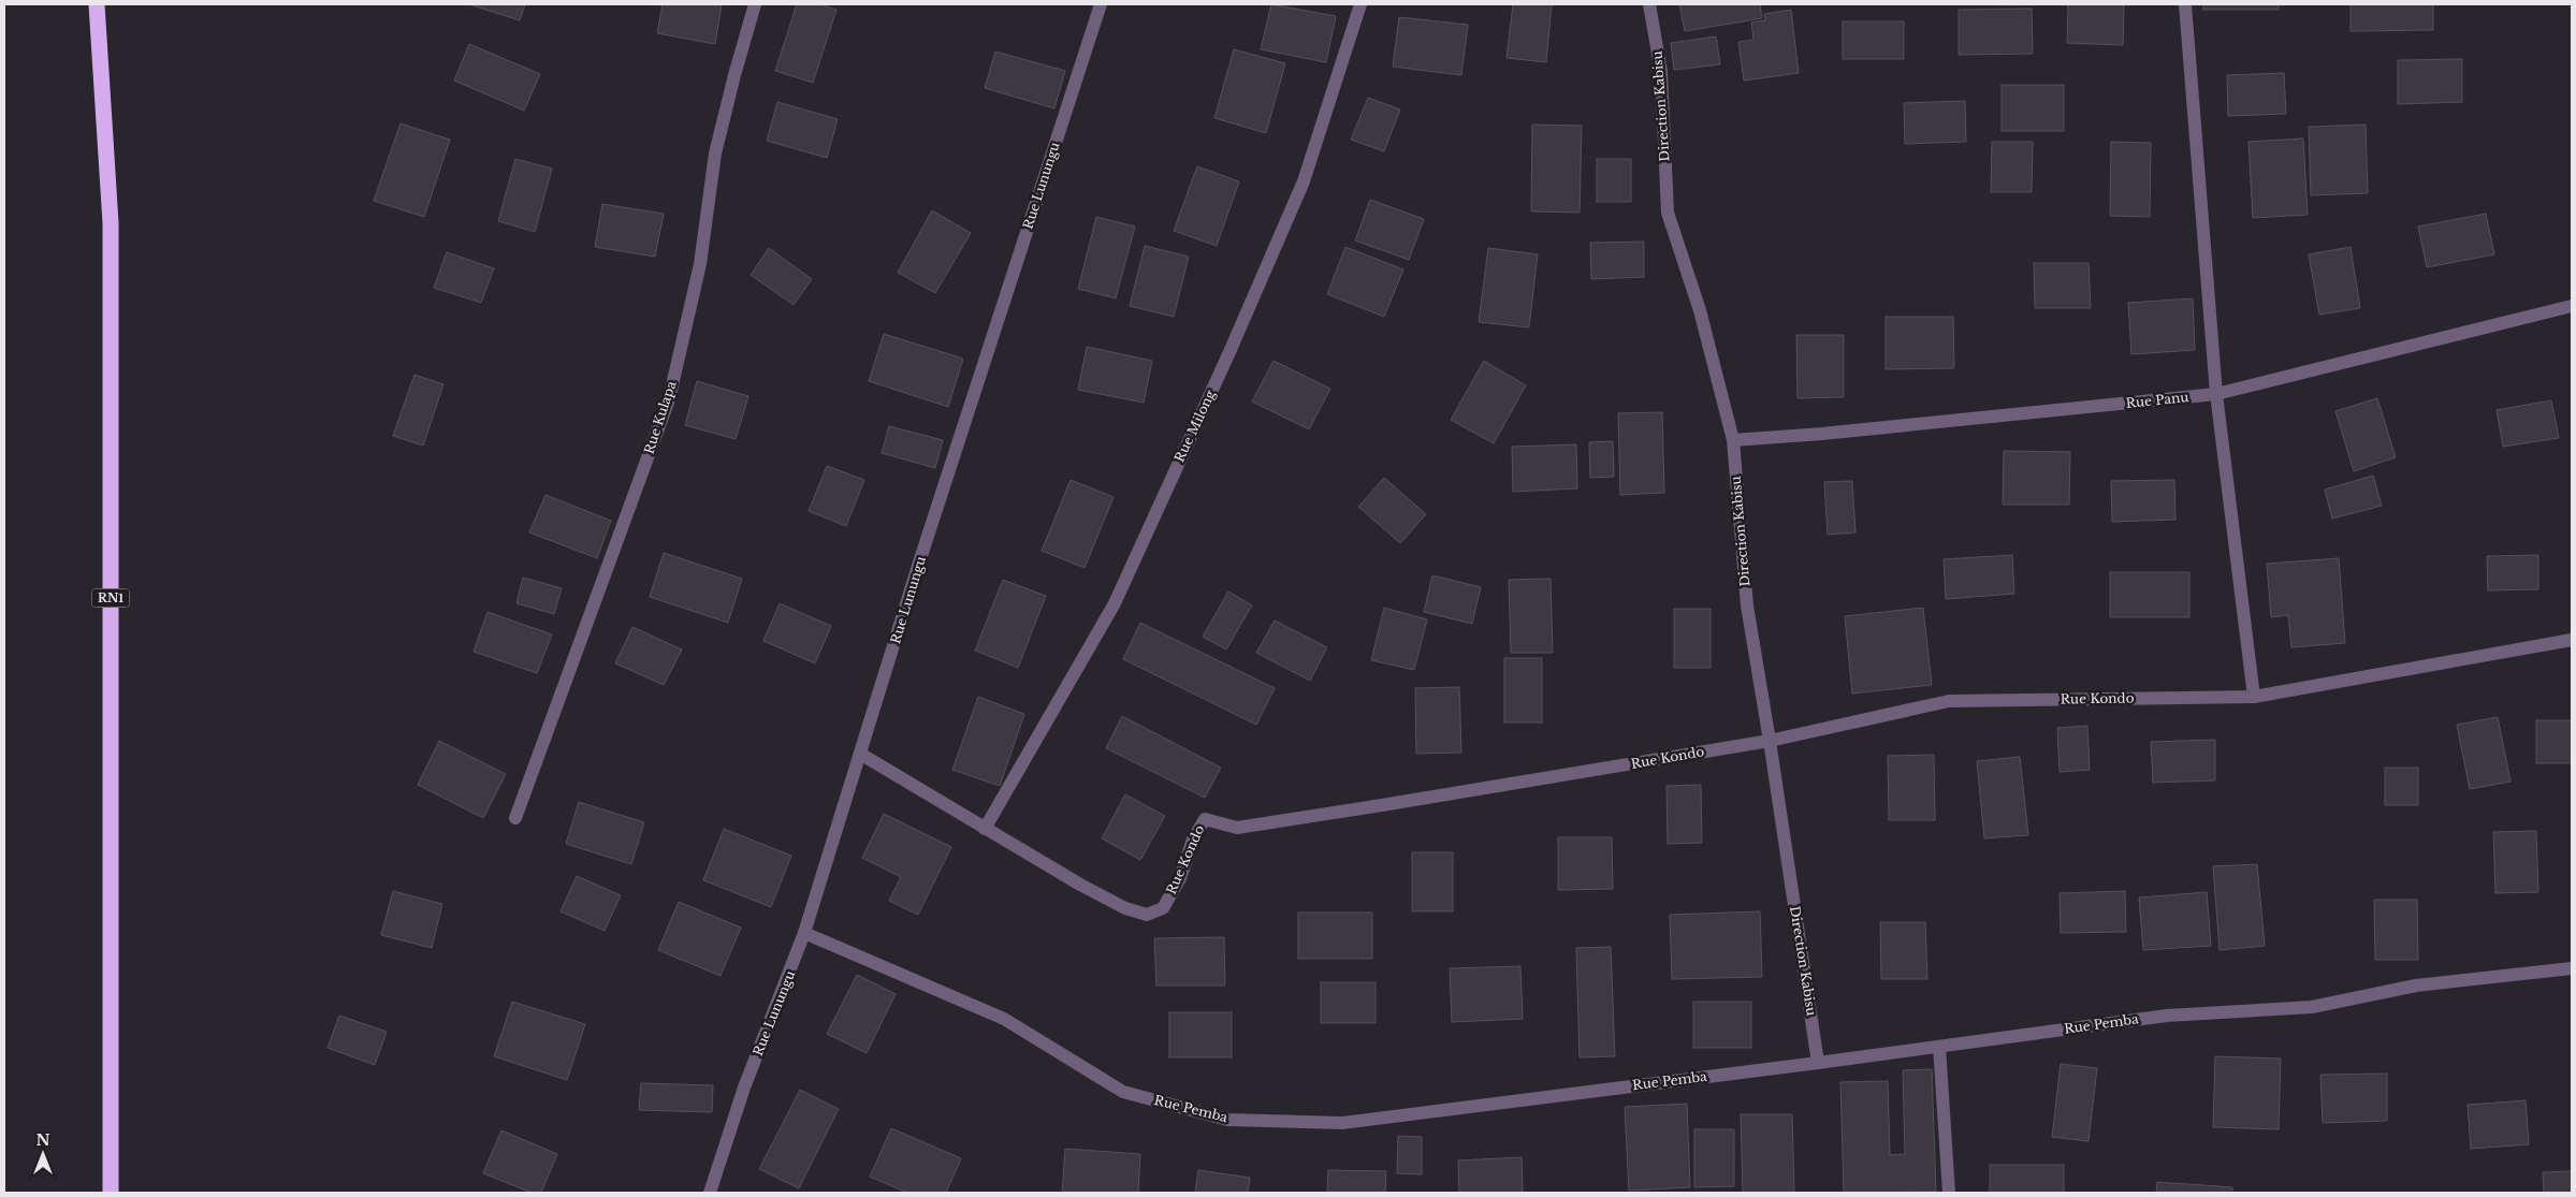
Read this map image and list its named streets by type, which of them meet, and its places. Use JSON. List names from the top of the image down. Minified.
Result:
{"streets":{"highway":["RN1"],"street":["Direction Kabisu","Rue Lunungu","Rue Panu","Rue Kulapa","Rue Milong","Rue Kondo","Rue Pemba"]},"crossings":[["Direction Kabisu","Rue Panu"],["Direction Kabisu","Rue Kondo"],["Direction Kabisu","Rue Pemba"],["Rue Lunungu","Rue Kondo"],["Rue Lunungu","Rue Pemba"],["Rue Milong","Rue Kondo"]],"north":"top"}
